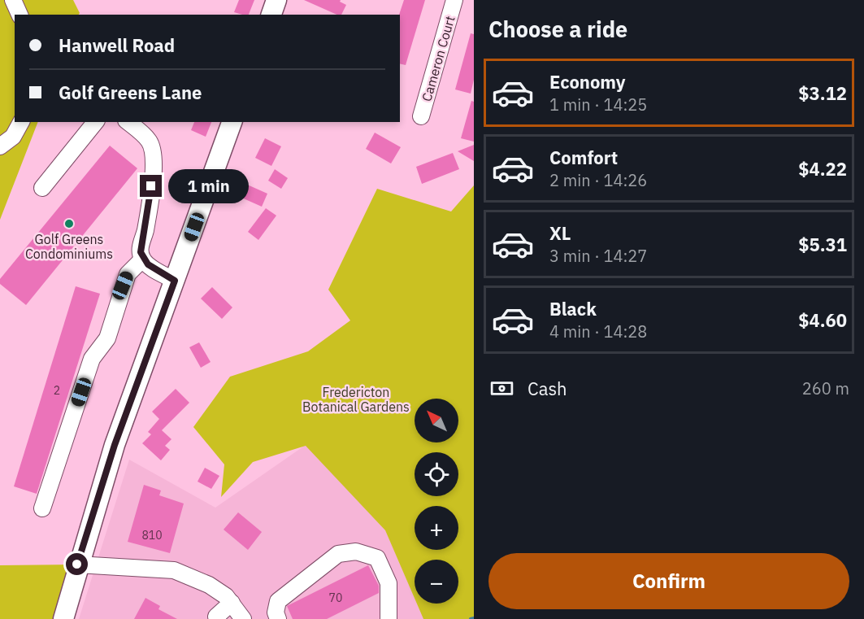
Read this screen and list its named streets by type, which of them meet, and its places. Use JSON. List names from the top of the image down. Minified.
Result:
{"streets":{"street":["Cameron Court"]},"parks":["Fredericton Botanical Gardens"],"places":["Golf Greens Condominiums"],"house_numbers":["2","810","70"],"north":"top left","page":{"heading":"Choose a ride","banner":["Hanwell Road","Golf Greens Lane"],"list":[{"name":"Economy","note":"1 min · 14:25","value":"$3.12"},{"name":"Comfort","note":"2 min · 14:26","value":"$4.22"},{"name":"XL","note":"3 min · 14:27","value":"$5.31"},{"name":"Black","note":"4 min · 14:28","value":"$4.60"}],"bubble":"1 min","pay":["Cash","260 m"],"map_buttons":["+","−"],"buttons":"Confirm"}}
